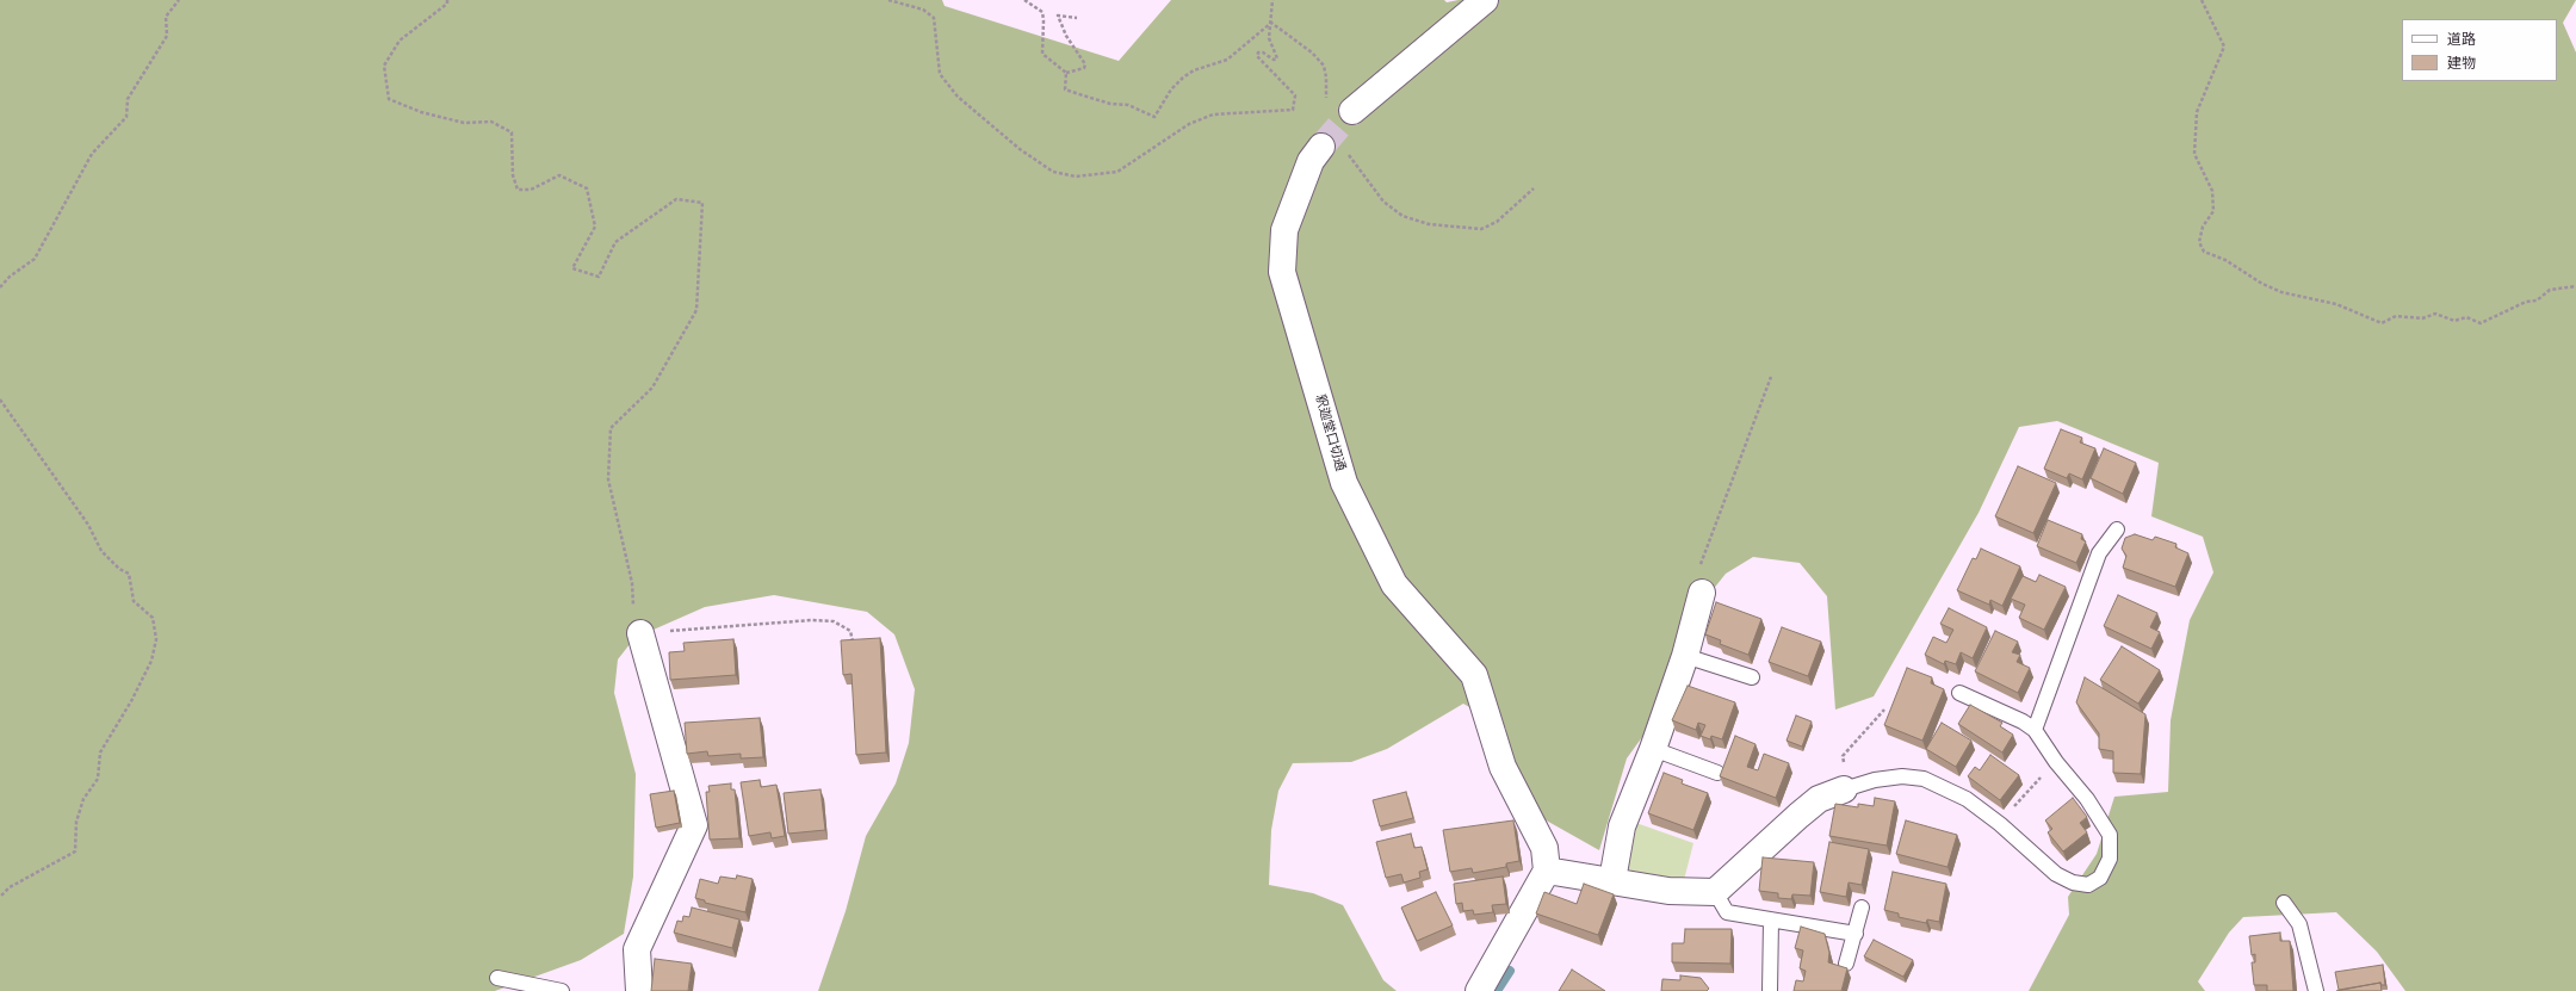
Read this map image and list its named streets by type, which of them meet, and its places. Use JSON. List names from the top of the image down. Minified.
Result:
{"streets":{"street":["釈迦堂口切通"]},"legend":["道路","建物"]}
